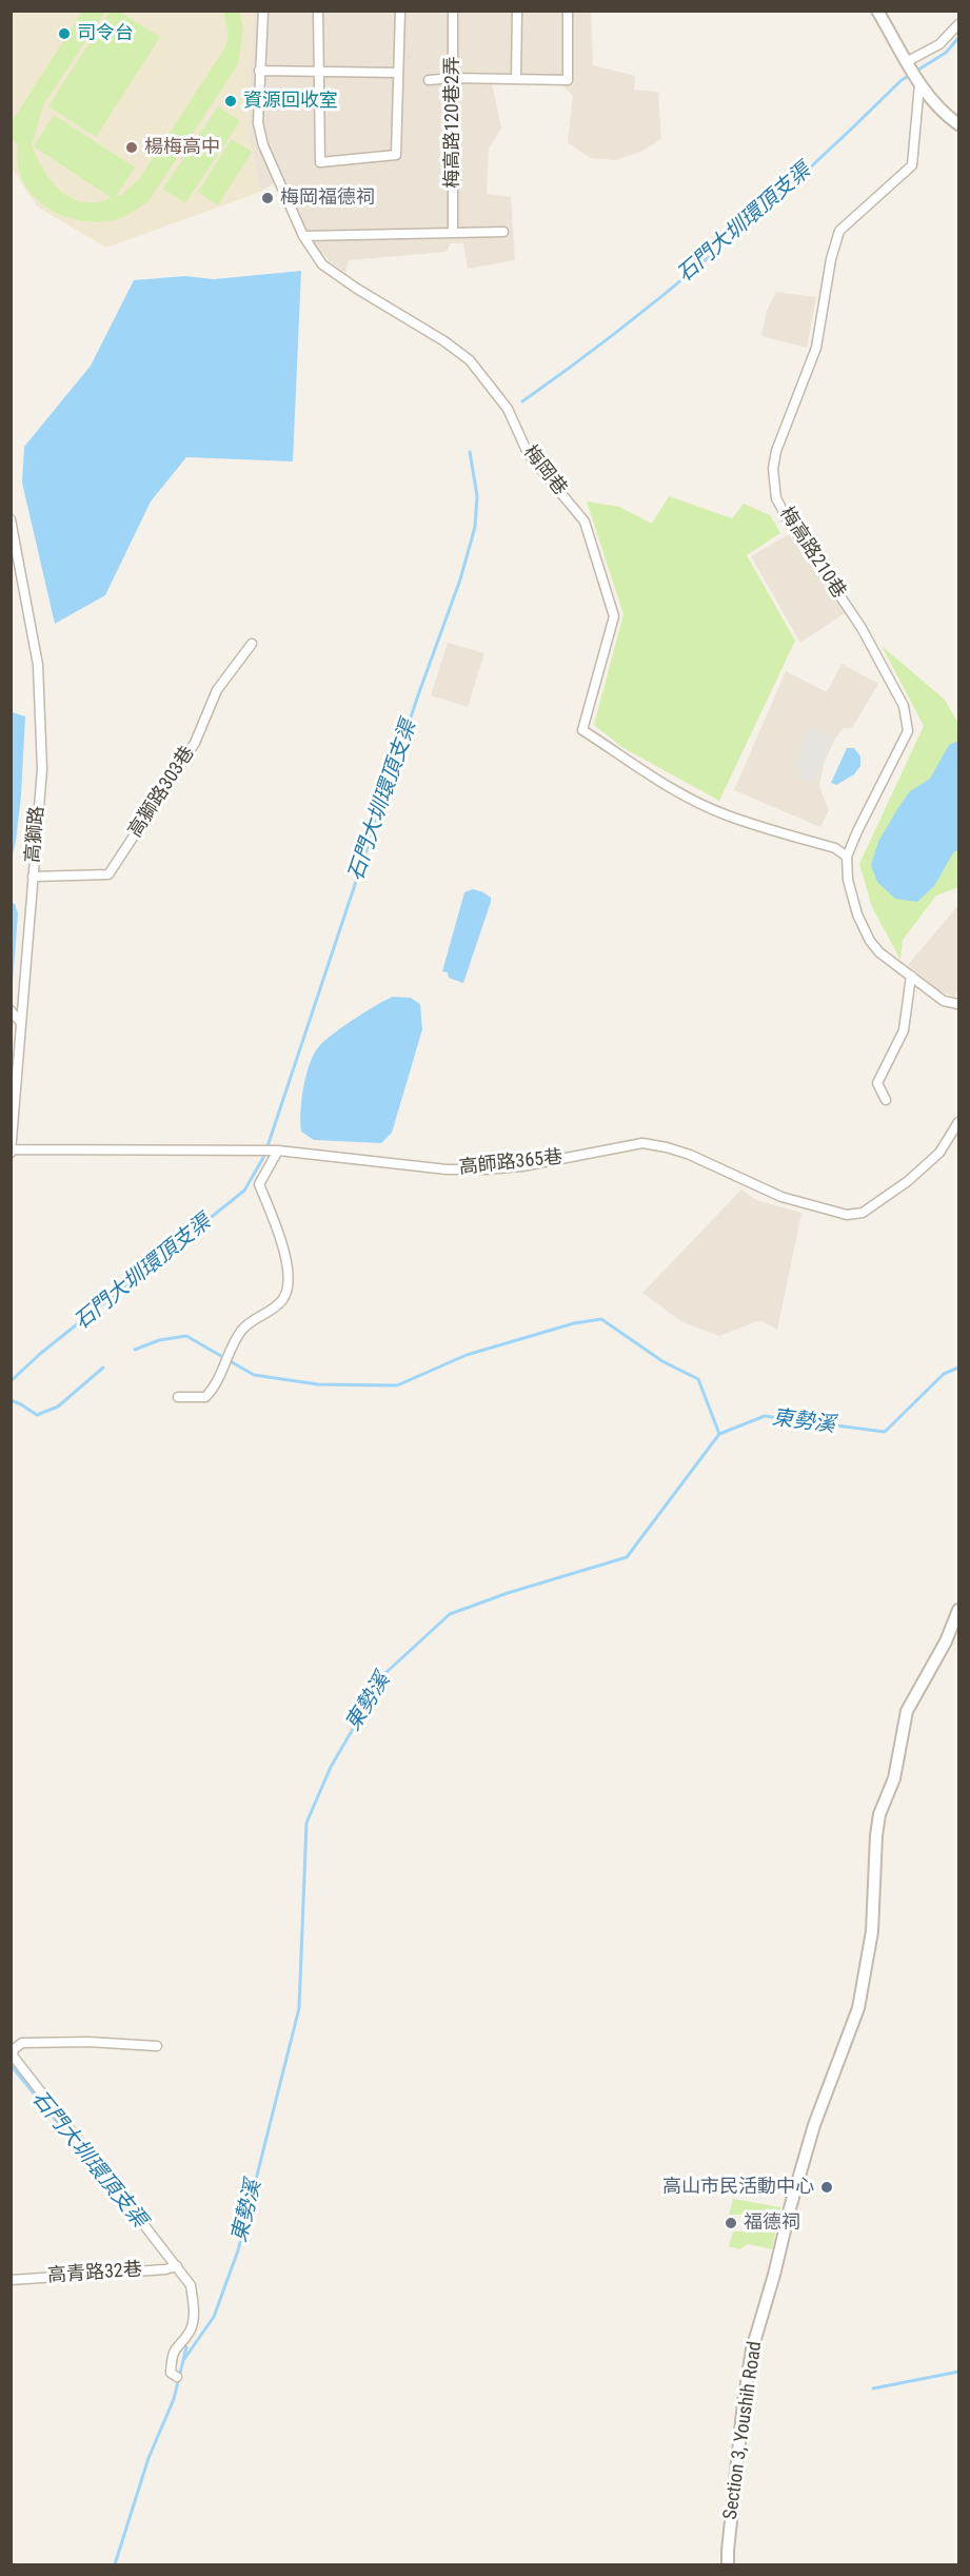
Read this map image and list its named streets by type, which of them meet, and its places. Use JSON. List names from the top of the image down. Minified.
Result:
{"streets":{"street":["梅高路120巷2弄","梅岡巷","梅高路210巷","高獅路303巷","高獅路","高師路365巷","高青路32巷","Section 3, Youshih Road"]},"crossings":[["梅岡巷","梅高路210巷"],["高獅路303巷","高獅路"],["高獅路","高師路365巷"]],"water":["石門大圳環頂支渠","東勢溪"],"places":["司令台","資源回收室","楊梅高中","梅岡福德祠","高山市民活動中心","福德祠"]}
